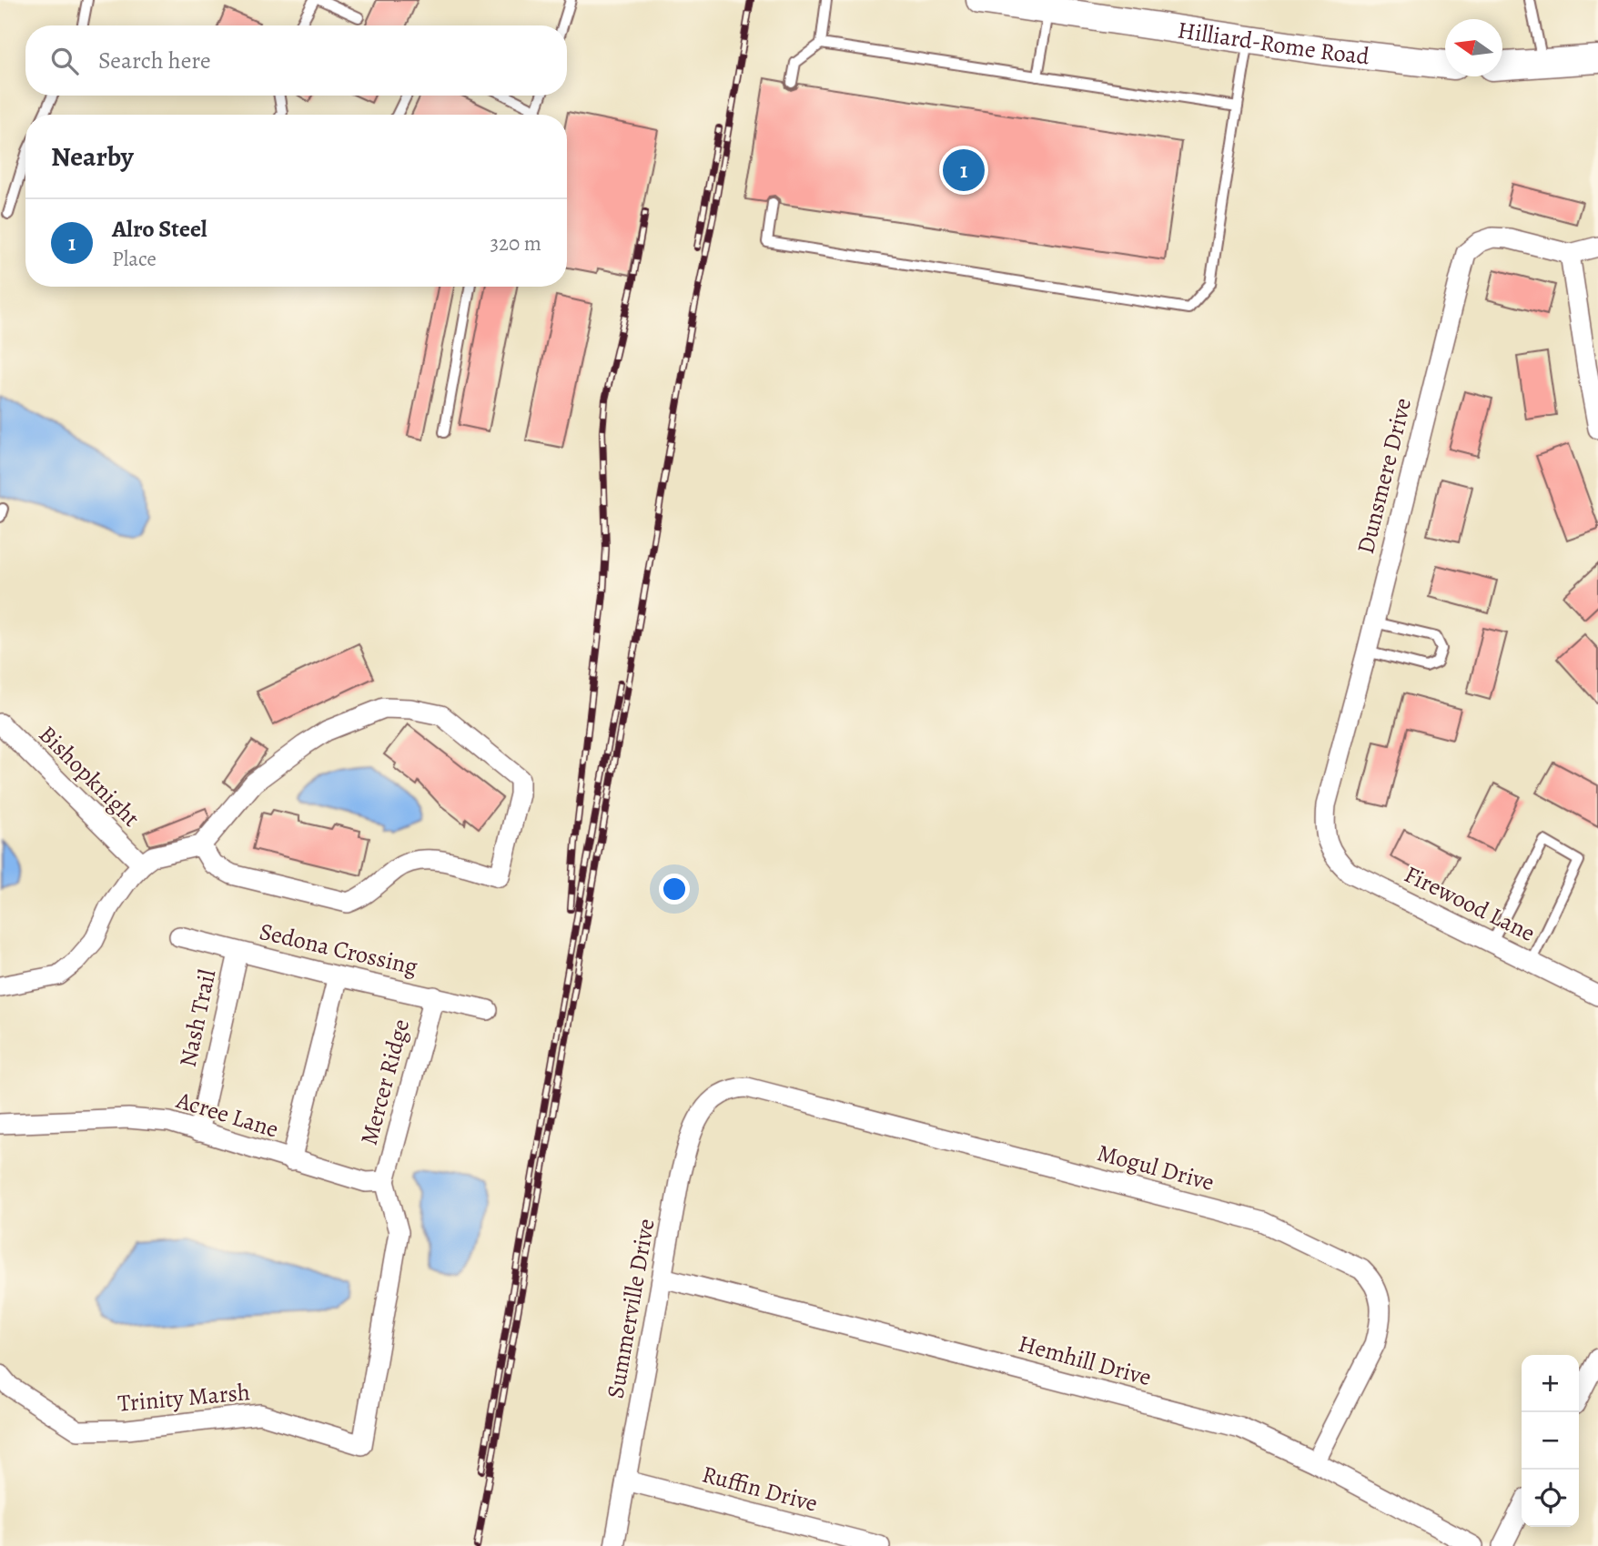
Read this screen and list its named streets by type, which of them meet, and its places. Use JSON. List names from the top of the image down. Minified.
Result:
{"streets":{"main road":["Hilliard-Rome Road"],"street":["Dunsmere Drive","Bishopknight","Firewood Lane","Sedona Crossing","Nash Trail","Mercer Ridge","Acree Lane","Mogul Drive","Summerville Drive","Hemhill Drive","Trinity Marsh","Ruffin Drive"]},"crossings":[["Dunsmere Drive","Firewood Lane"],["Sedona Crossing","Nash Trail"],["Sedona Crossing","Mercer Ridge"],["Nash Trail","Acree Lane"],["Mercer Ridge","Acree Lane"],["Mercer Ridge","Trinity Marsh"],["Acree Lane","Trinity Marsh"],["Mogul Drive","Summerville Drive"],["Mogul Drive","Hemhill Drive"],["Summerville Drive","Hemhill Drive"],["Summerville Drive","Ruffin Drive"]],"north":"left","page":{"search":"Search here","heading":"Nearby","pins":"1","list":[{"mark":"1","name":"Alro Steel","note":"Place","value":"320 m"}],"map_buttons":["+","−"]}}
